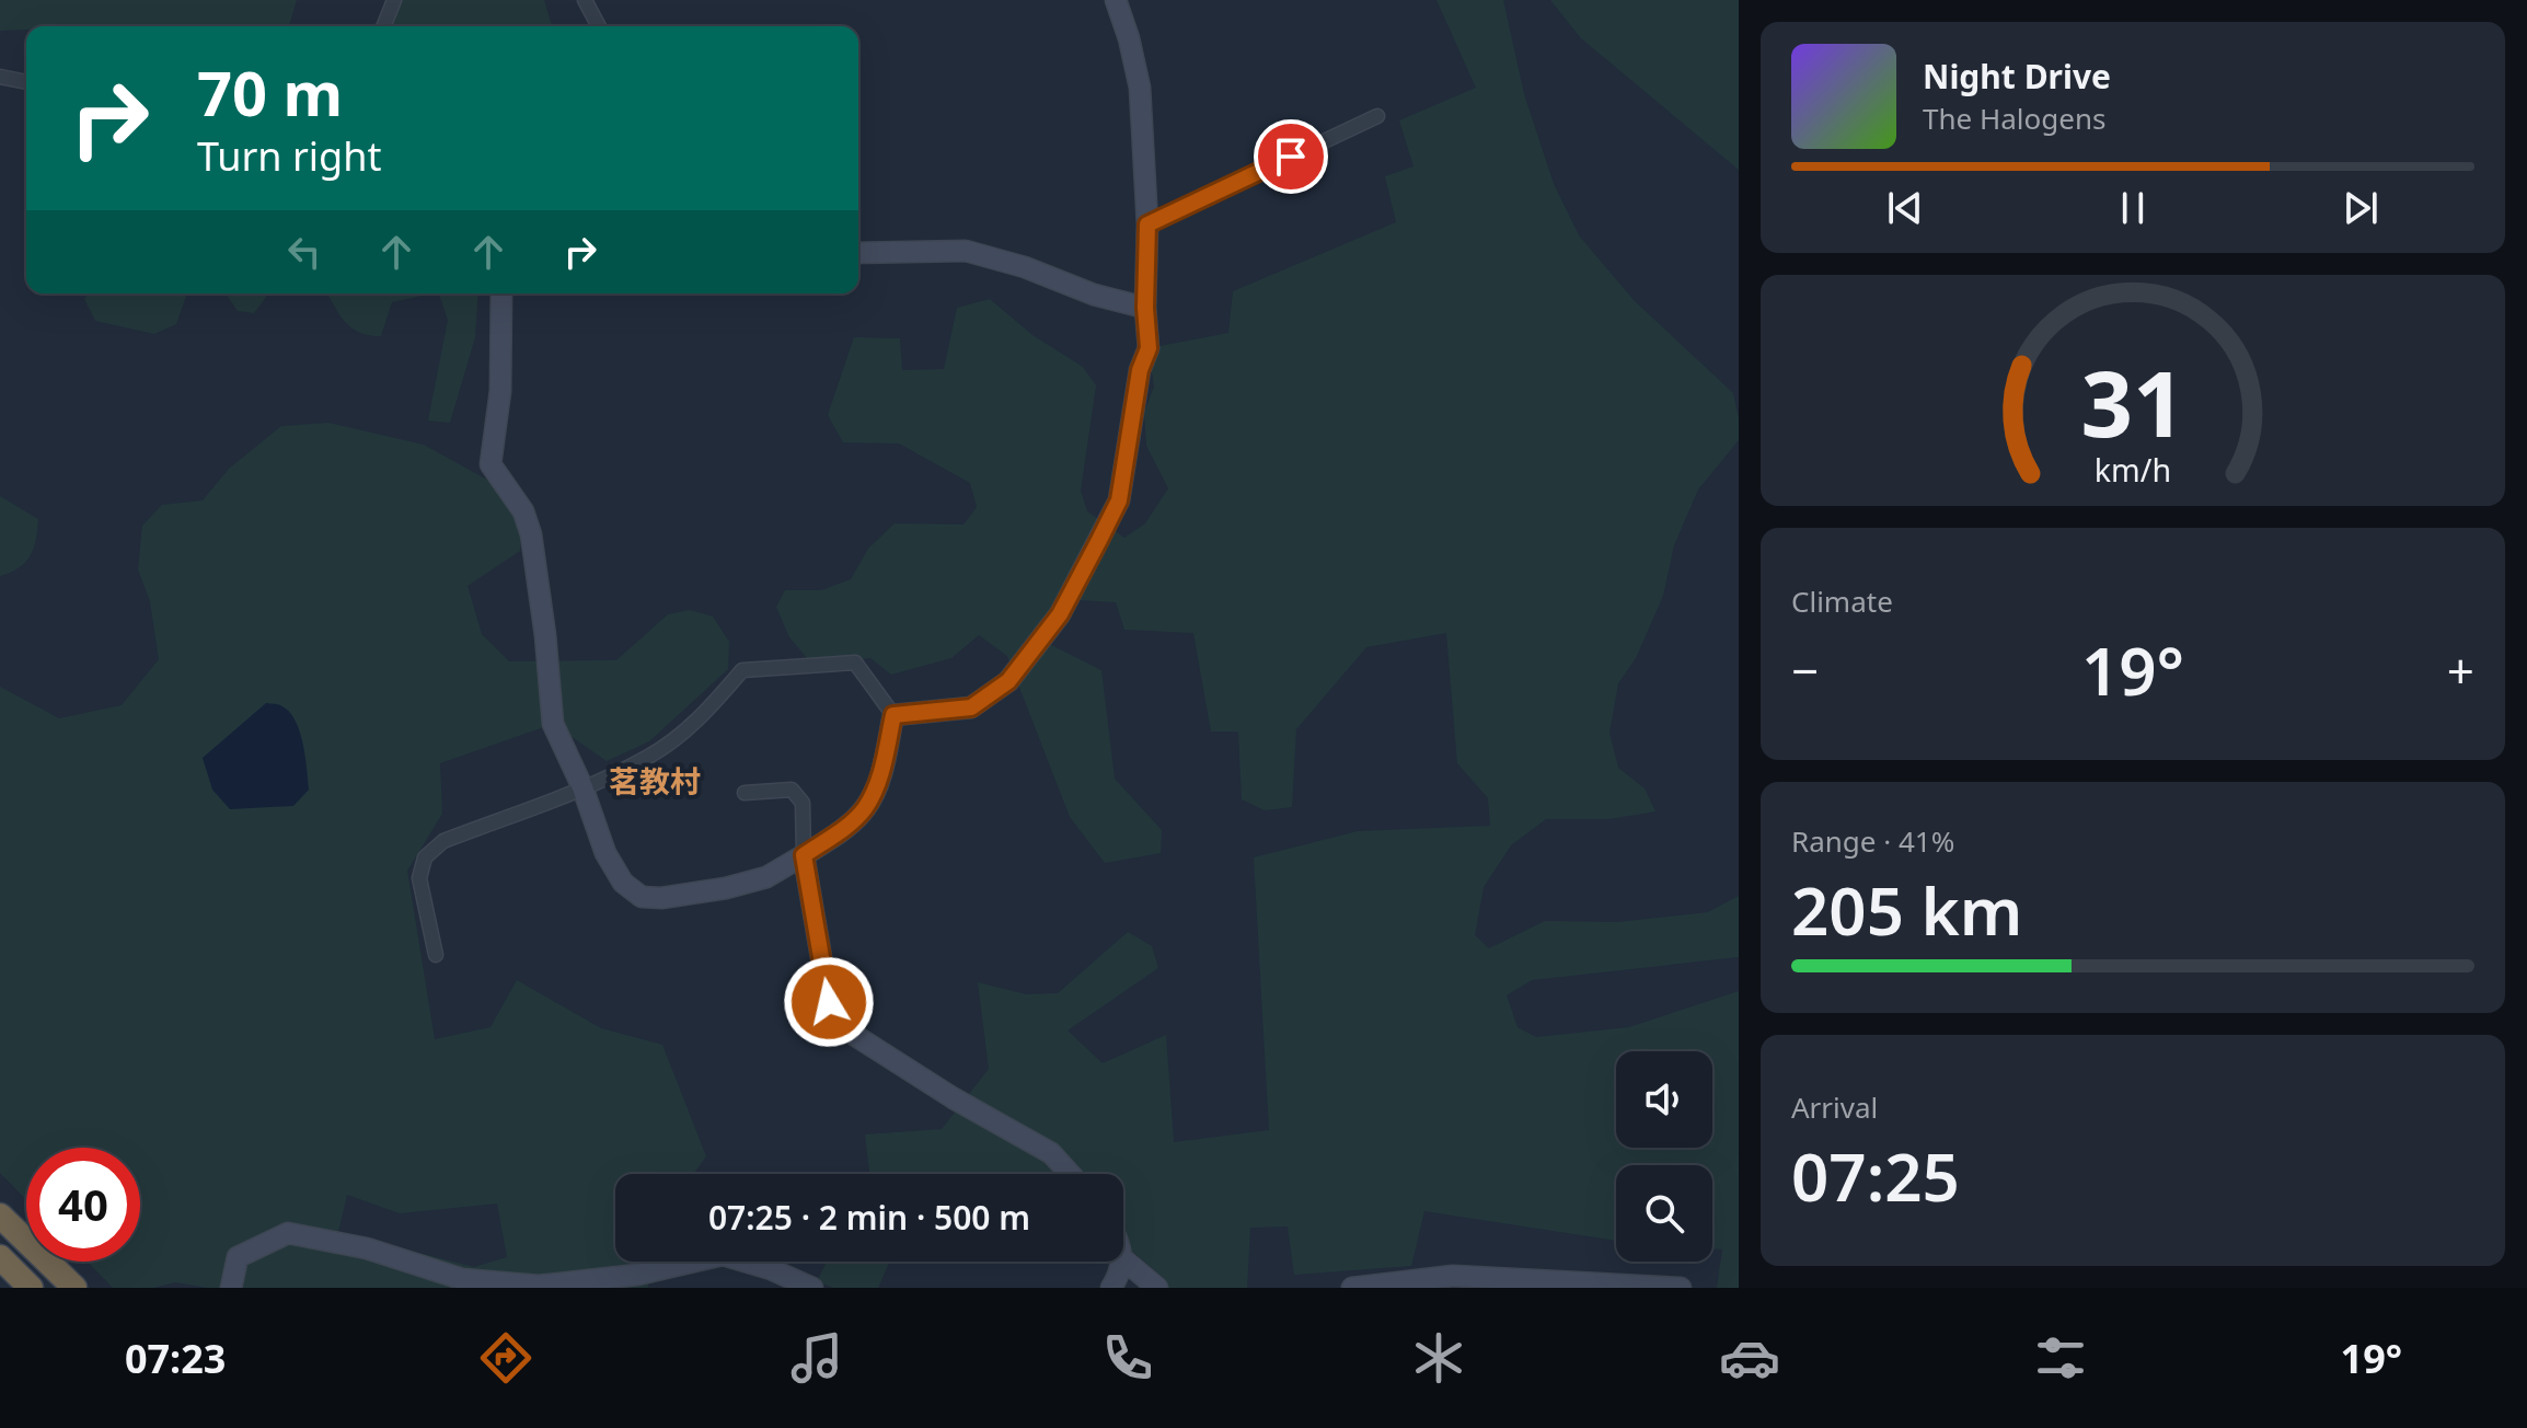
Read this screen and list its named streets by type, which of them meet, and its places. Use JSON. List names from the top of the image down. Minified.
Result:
{"districts":["茗教村"],"page":{"turn":["70 m","Turn right"],"song":["Night Drive","The Halogens"],"tile":["Climate",["Range · 41%","205 km"],["Arrival","07:25"]],"heat":["−","19°","+"],"limit":"40","trip":"07:25 · 2 min · 500 m","tabs":["07:23","19°"],"gauge":["31","km/h"]}}
